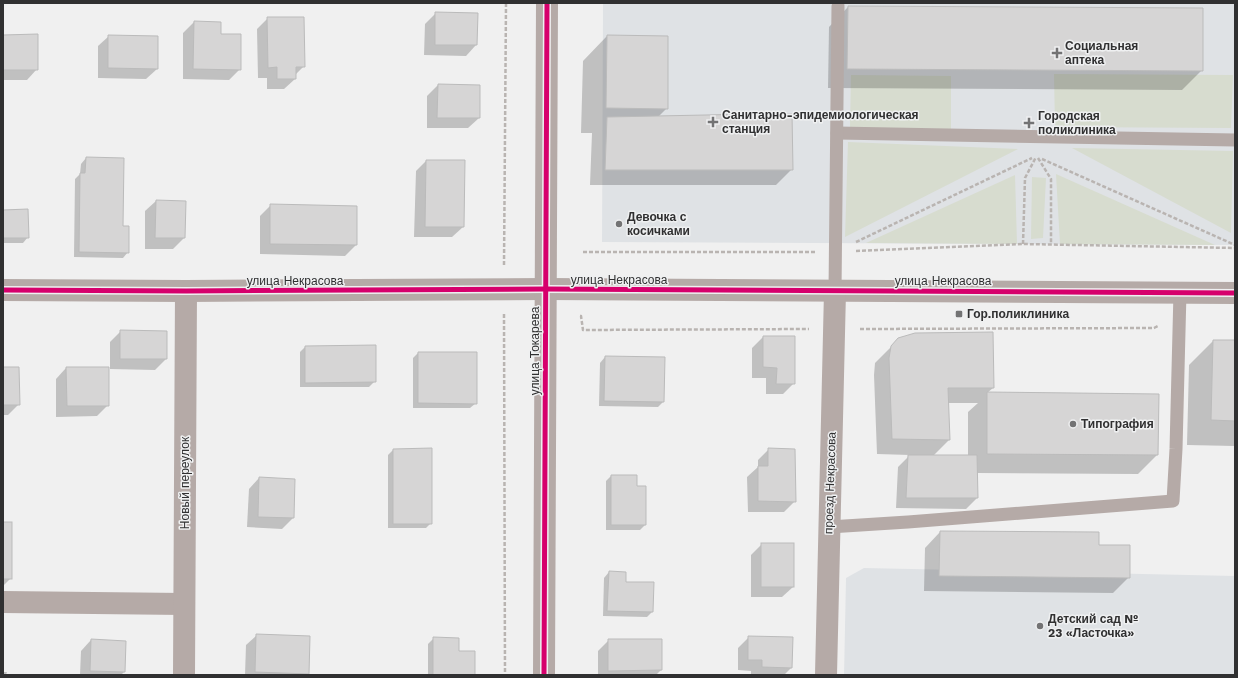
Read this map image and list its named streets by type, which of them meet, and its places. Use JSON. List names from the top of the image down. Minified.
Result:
{"streets":{"street":["улица Некрасова","улица Токарева","Новый переулок","проезд Некрасова"]},"crossings":[["улица Некрасова","улица Токарева"],["улица Некрасова","Новый переулок"],["улица Некрасова","проезд Некрасова"]],"places":{"health":["Социальная аптека","Санитарно-эпидемиологическая станция","Городская поликлиника"],"other":["Девочка с косичками","Типография","Детский сад № 23 «Ласточка»"],"transit":["Гор.поликлиника"]}}
